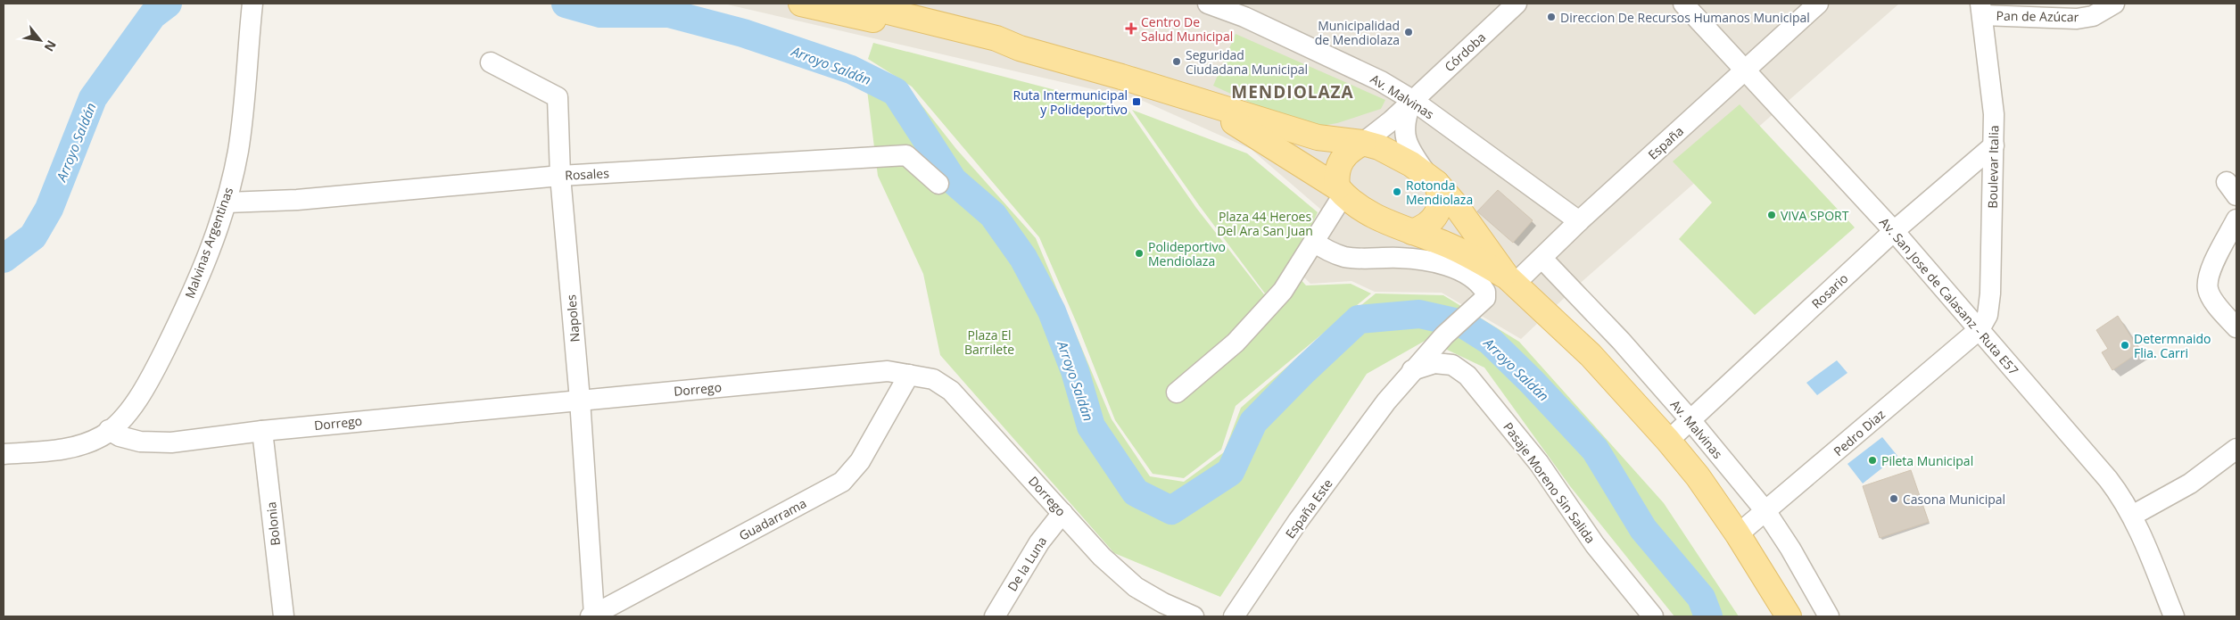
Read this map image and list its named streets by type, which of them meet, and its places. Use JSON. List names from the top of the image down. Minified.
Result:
{"streets":{"street":["Pan de Azúcar","Córdoba","Av. Malvinas","España","Boulevar Italia","Rosales","Malvinas Argentinas","Rosario","Av. San Jose de Calasanz - Ruta E57","Napoles","Dorrego","Pedro Diaz","Pasaje Moreno Sin Salida","España Este","Guadarrama","Bolonia","De la Luna"]},"crossings":[["Pan de Azúcar","Boulevar Italia"],["Córdoba","Av. Malvinas"],["Av. Malvinas","España"],["Av. Malvinas","Rosario"],["Av. Malvinas","Pedro Diaz"],["España","Av. San Jose de Calasanz - Ruta E57"],["Boulevar Italia","Rosario"],["Boulevar Italia","Av. San Jose de Calasanz - Ruta E57"],["Boulevar Italia","Pedro Diaz"],["Rosales","Malvinas Argentinas"],["Rosales","Napoles"],["Malvinas Argentinas","Dorrego"],["Rosario","Av. San Jose de Calasanz - Ruta E57"],["Av. San Jose de Calasanz - Ruta E57","Pedro Diaz"],["Napoles","Dorrego"],["Napoles","Guadarrama"],["Dorrego","Guadarrama"],["Dorrego","Bolonia"],["Dorrego","De la Luna"],["Pasaje Moreno Sin Salida","España Este"]],"districts":["MENDIOLAZA"],"water":["Arroyo Saldán"],"parks":["Plaza 44 Heroes Del Ara San Juan","Plaza El Barrilete"],"places":{"other":["Direccion De Recursos Humanos Municipal","Municipalidad de Mendiolaza","Seguridad Ciudadana Municipal","Rotonda Mendiolaza","VIVA SPORT","Polideportivo Mendiolaza","Determnaido Flia. Carri","Pileta Municipal","Casona Municipal"],"health":["Centro De Salud Municipal"],"transit":["Ruta Intermunicipal y Polideportivo"]},"north":"bottom right"}
